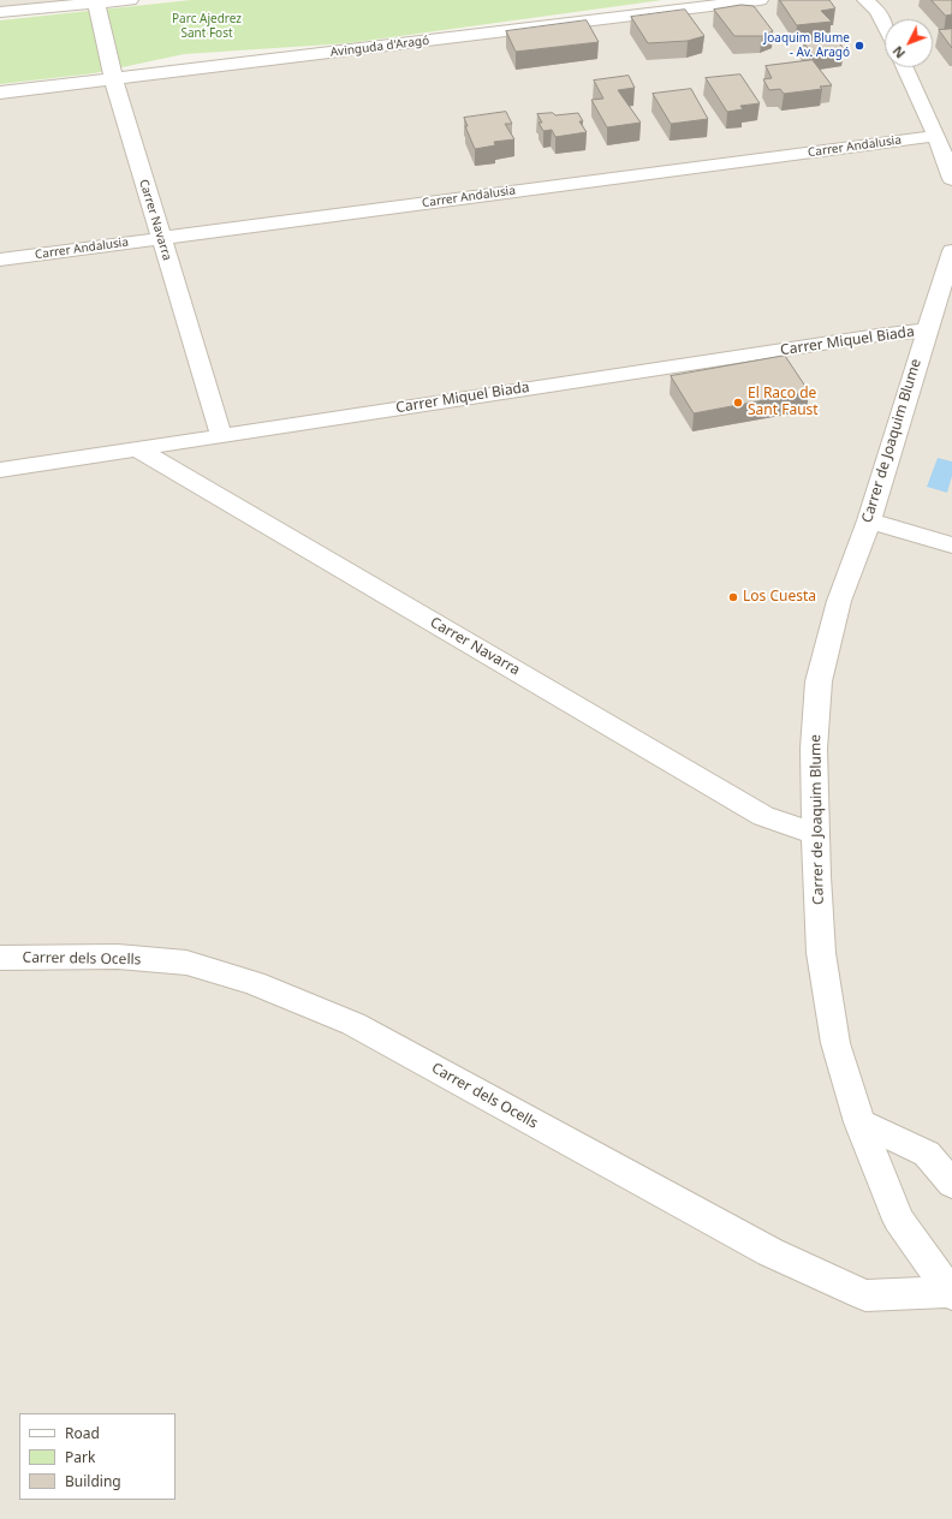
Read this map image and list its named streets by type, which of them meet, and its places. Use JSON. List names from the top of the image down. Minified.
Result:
{"streets":{"street":["Avinguda d'Aragó","Carrer Andalusia","Carrer Navarra","Carrer Miquel Biada","Carrer de Joaquim Blume","Carrer dels Ocells"]},"crossings":[["Avinguda d'Aragó","Carrer Navarra"],["Carrer Andalusia","Carrer Navarra"],["Carrer Navarra","Carrer Miquel Biada"],["Carrer Navarra","Carrer de Joaquim Blume"],["Carrer Miquel Biada","Carrer de Joaquim Blume"],["Carrer de Joaquim Blume","Carrer dels Ocells"]],"parks":["Parc Ajedrez Sant Fost"],"places":["Joaquim Blume - Av. Aragó","El Raco de Sant Faust","Los Cuesta"],"legend":["Road","Park","Building"],"north":"bottom left"}
